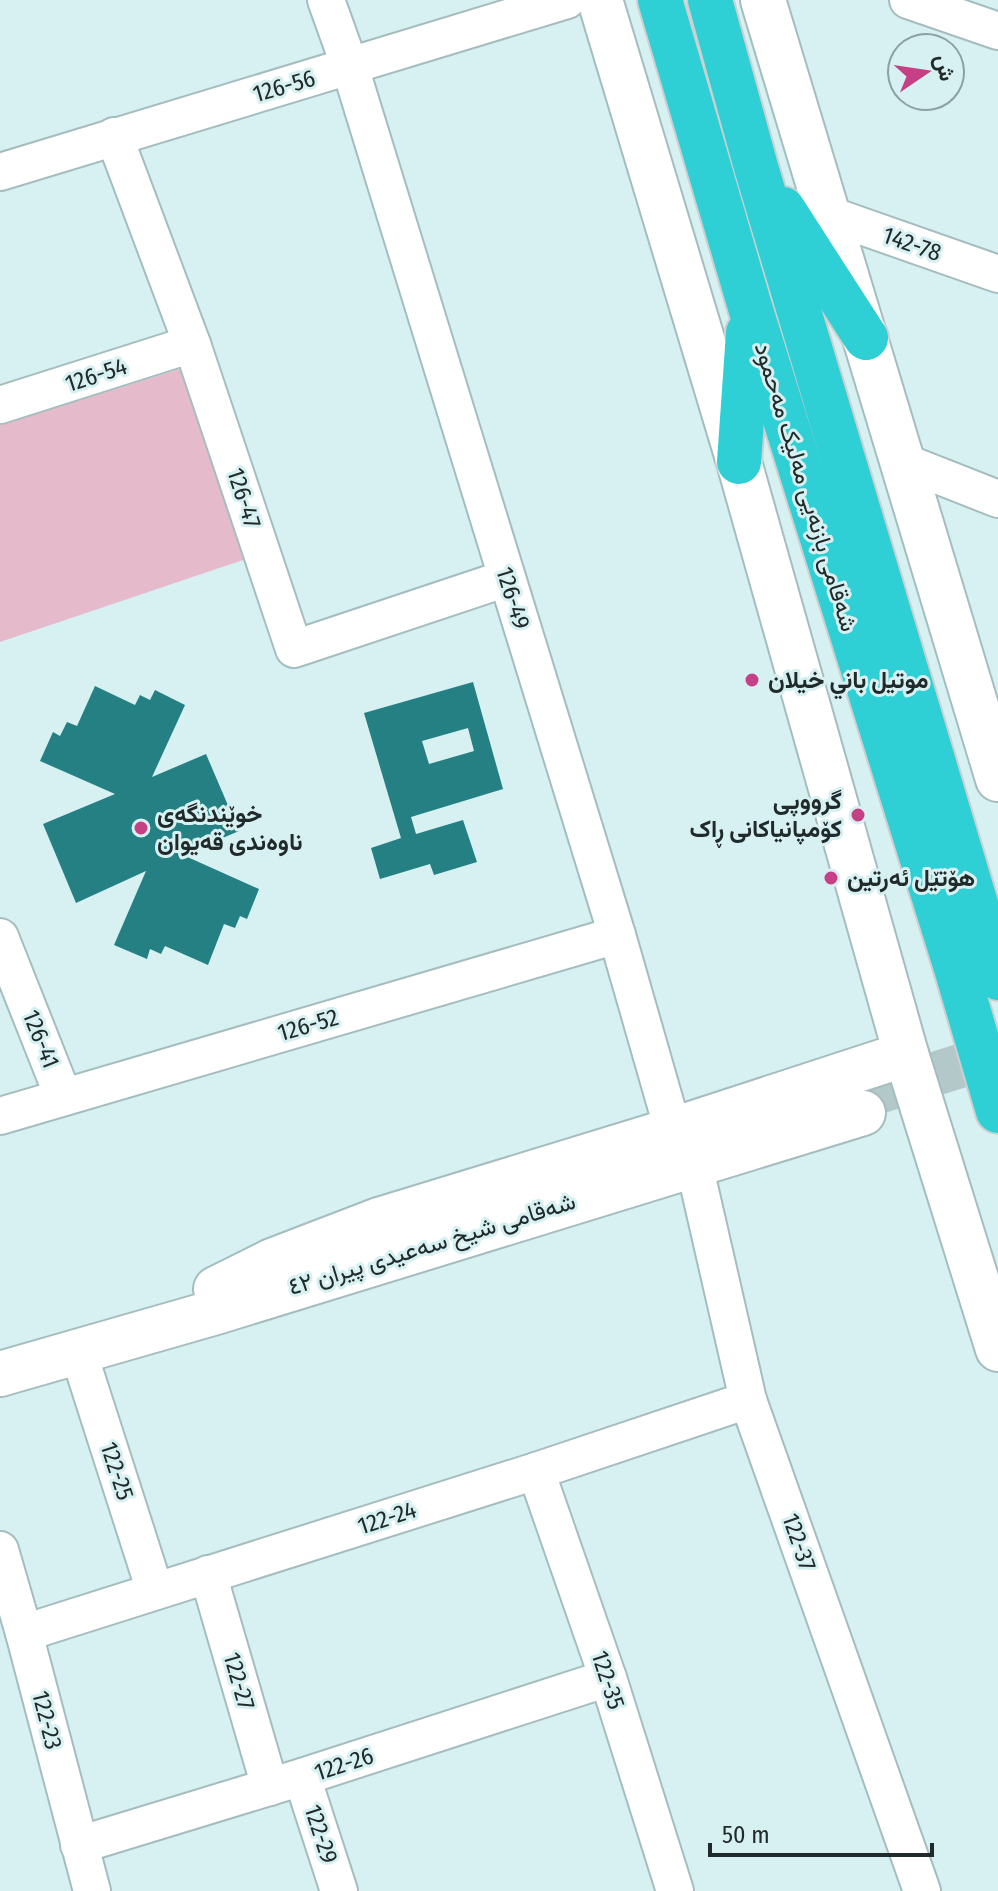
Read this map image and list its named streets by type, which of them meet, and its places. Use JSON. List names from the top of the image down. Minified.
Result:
{"streets":{"highway":["شەقامی بازنەیی مەلیک مەحمود"],"main road":["شەقامی شیخ سەعیدی پیران ٤٢"],"street":["126-56","142-78","126-54","126-47","126-49","126-52","126-41","122-25","122-24","122-37","122-35","122-27","122-23","122-26","122-29"]},"crossings":[["126-56","126-47"],["126-56","126-49"],["126-54","126-47"],["126-47","126-49"],["126-49","126-52"],["126-52","126-41"],["شەقامی شیخ سەعیدی پیران ٤٢","122-25"],["122-25","122-24"],["122-24","122-37"],["122-24","122-35"],["122-24","122-27"],["122-24","122-23"],["122-35","122-26"],["122-27","122-26"],["122-27","122-29"],["122-23","122-26"],["122-26","122-29"]],"places":["موتيل باني خيلان","گرووپی کۆمپانیاکانی ڕاک","خوێندنگەی ناوەندی قەیوان","هۆتێل ئەرتین"],"scale_bar":"50 m","north":"right"}
